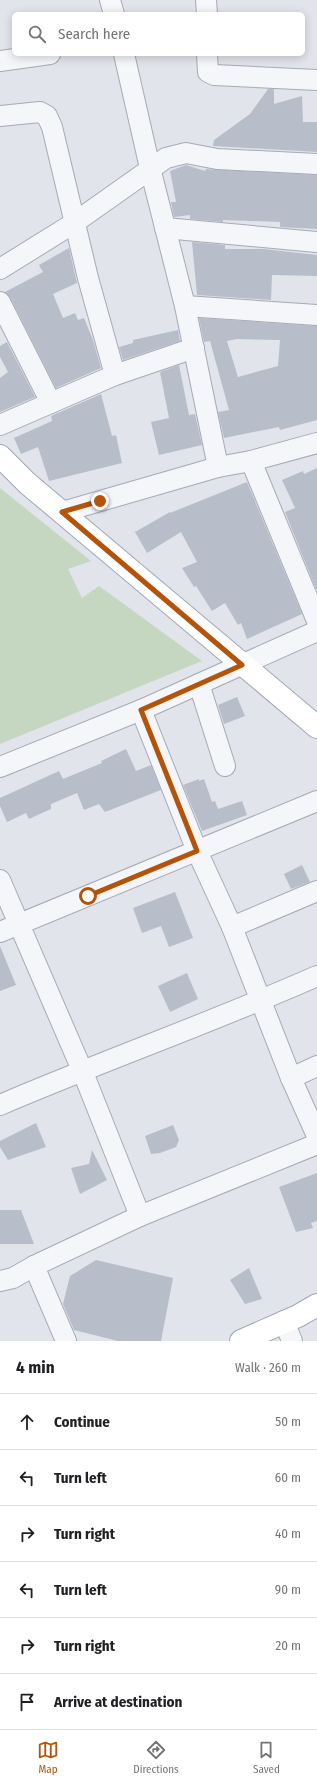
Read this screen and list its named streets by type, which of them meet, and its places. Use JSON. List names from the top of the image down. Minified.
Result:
{"page":{"search":"Search here","heading":["4 min","Walk · 260 m"],"list":[["Continue","50 m"],["Turn left","60 m"],["Turn right","40 m"],["Turn left","90 m"],["Turn right","20 m"],"Arrive at destination"],"nav":["Map","Directions","Saved"]}}
